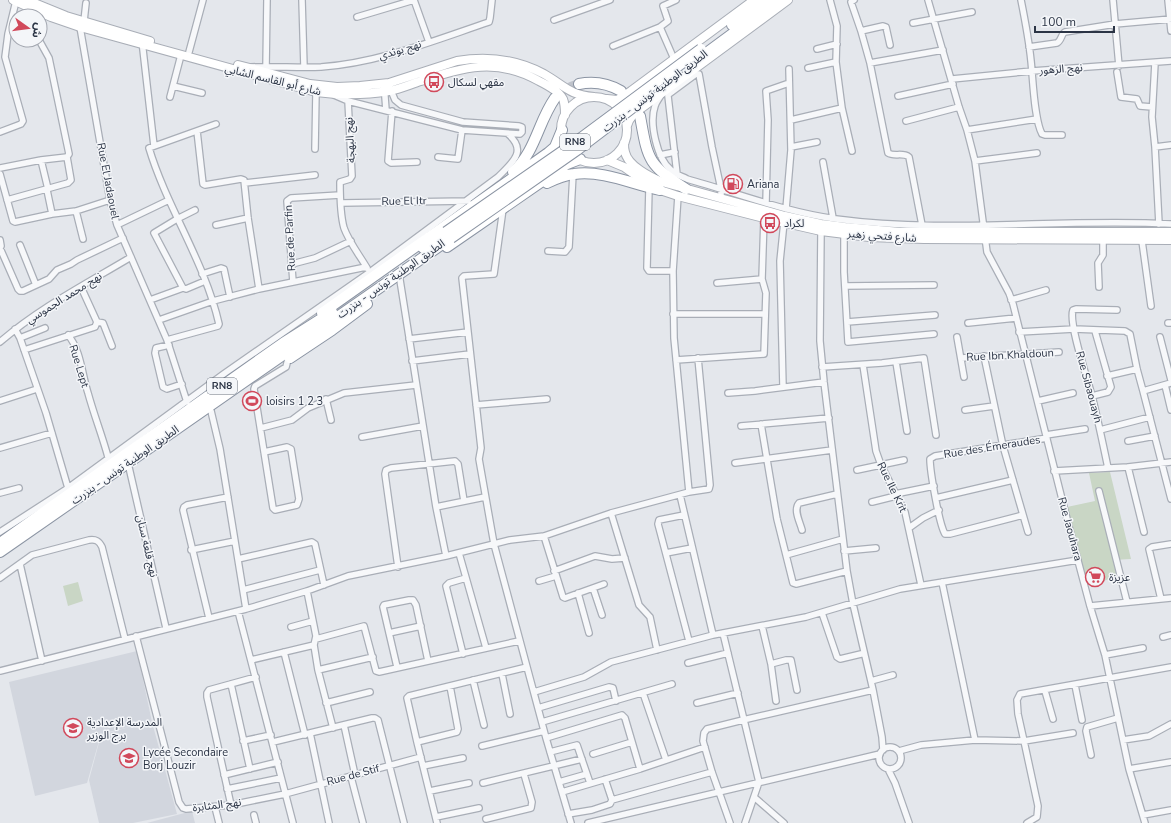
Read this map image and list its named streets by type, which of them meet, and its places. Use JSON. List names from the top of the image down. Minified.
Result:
{"streets":{"highway":["الطريق الوطنية تونس - بنزرت","RN8"],"street":["نهج بوثدي","نهج الزهور","شارع أبو القاسم الشابي","نهج البهجة","Rue El Jadaouel","Rue El Itr","شارع فتحي زهير","Rue de Parfin","نهج محمد الجموسي","Rue Ibn Khaldoun","Rue Lept","Rue Sibaouayh","Rue des Émeraudes","Rue Ile Krit","Rue Jaouhara","نهج قلعة سنان","Rue de Stif","نهج المثابرة"]},"crossings":[["نهج بوثدي","شارع أبو القاسم الشابي"],["نهج الزهور","Rue Jaouhara"],["شارع أبو القاسم الشابي","RN8"],["شارع أبو القاسم الشابي","Rue El Jadaouel"],["شارع أبو القاسم الشابي","شارع فتحي زهير"],["الطريق الوطنية تونس - بنزرت","RN8"],["الطريق الوطنية تونس - بنزرت","نهج قلعة سنان"],["نهج البهجة","Rue de Parfin"],["RN8","شارع فتحي زهير"],["Rue El Jadaouel","نهج محمد الجموسي"],["شارع فتحي زهير","Rue Jaouhara"],["Rue Ibn Khaldoun","Rue Jaouhara"],["Rue des Émeraudes","Rue Jaouhara"],["Rue de Stif","نهج المثابرة"]],"places":{"bus stop":["مقهي لسكال","لكراد"],"fuel station":["Ariana"],"sports":["loisirs 1 2 3"],"supermarket":["عزيزة"],"school or university":["المدرسة الإعدادية برج الوزير","Lycée Secondaire Borj Louzir"]},"scale_bar":"100 m","north":"right"}
